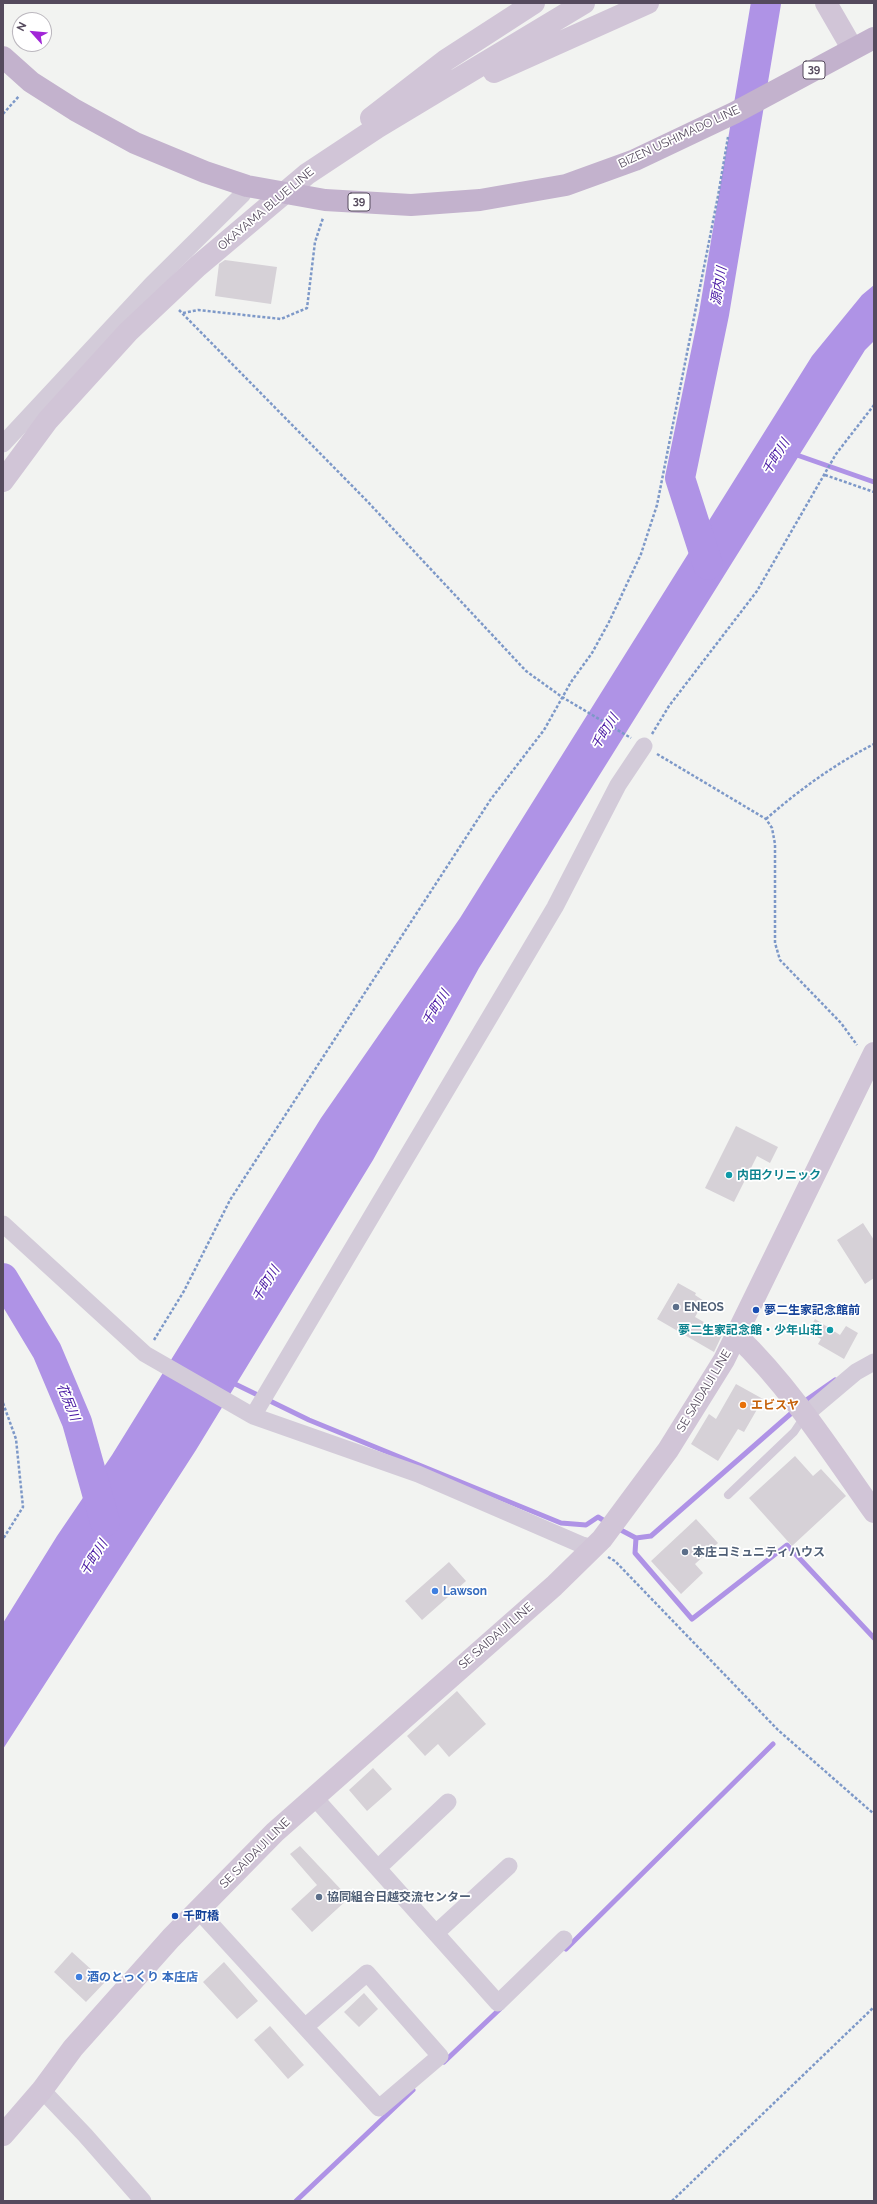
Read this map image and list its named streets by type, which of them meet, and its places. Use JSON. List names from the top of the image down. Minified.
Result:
{"streets":{"main road":["39","BIZEN USHIMADO LINE","OKAYAMA BLUE LINE","SE SAIDAIJI LINE"]},"water":["源内川","千町川","花尻川"],"places":["内田クリニック","ENEOS","夢二生家記念館前","夢二生家記念館・少年山荘","エビスヤ","本庄コミュニティハウス","Lawson","協同組合日越交流センター","千町橋","酒のとっくり 本庄店"],"north":"top left"}
